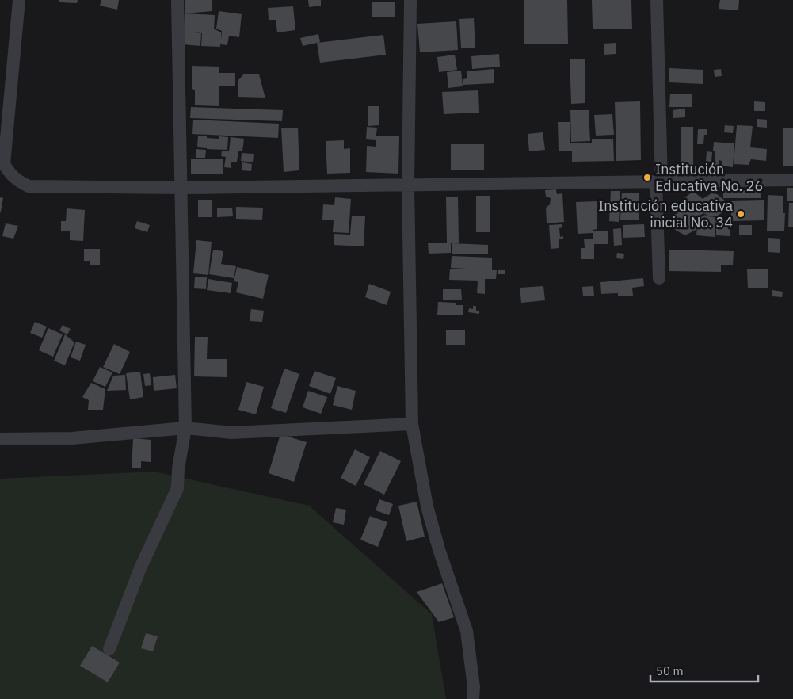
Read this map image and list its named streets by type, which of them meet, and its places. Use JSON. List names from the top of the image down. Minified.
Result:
{"places":["Institución Educativa No. 26","Institución educativa inicial No. 34"],"scale_bar":"50 m"}
